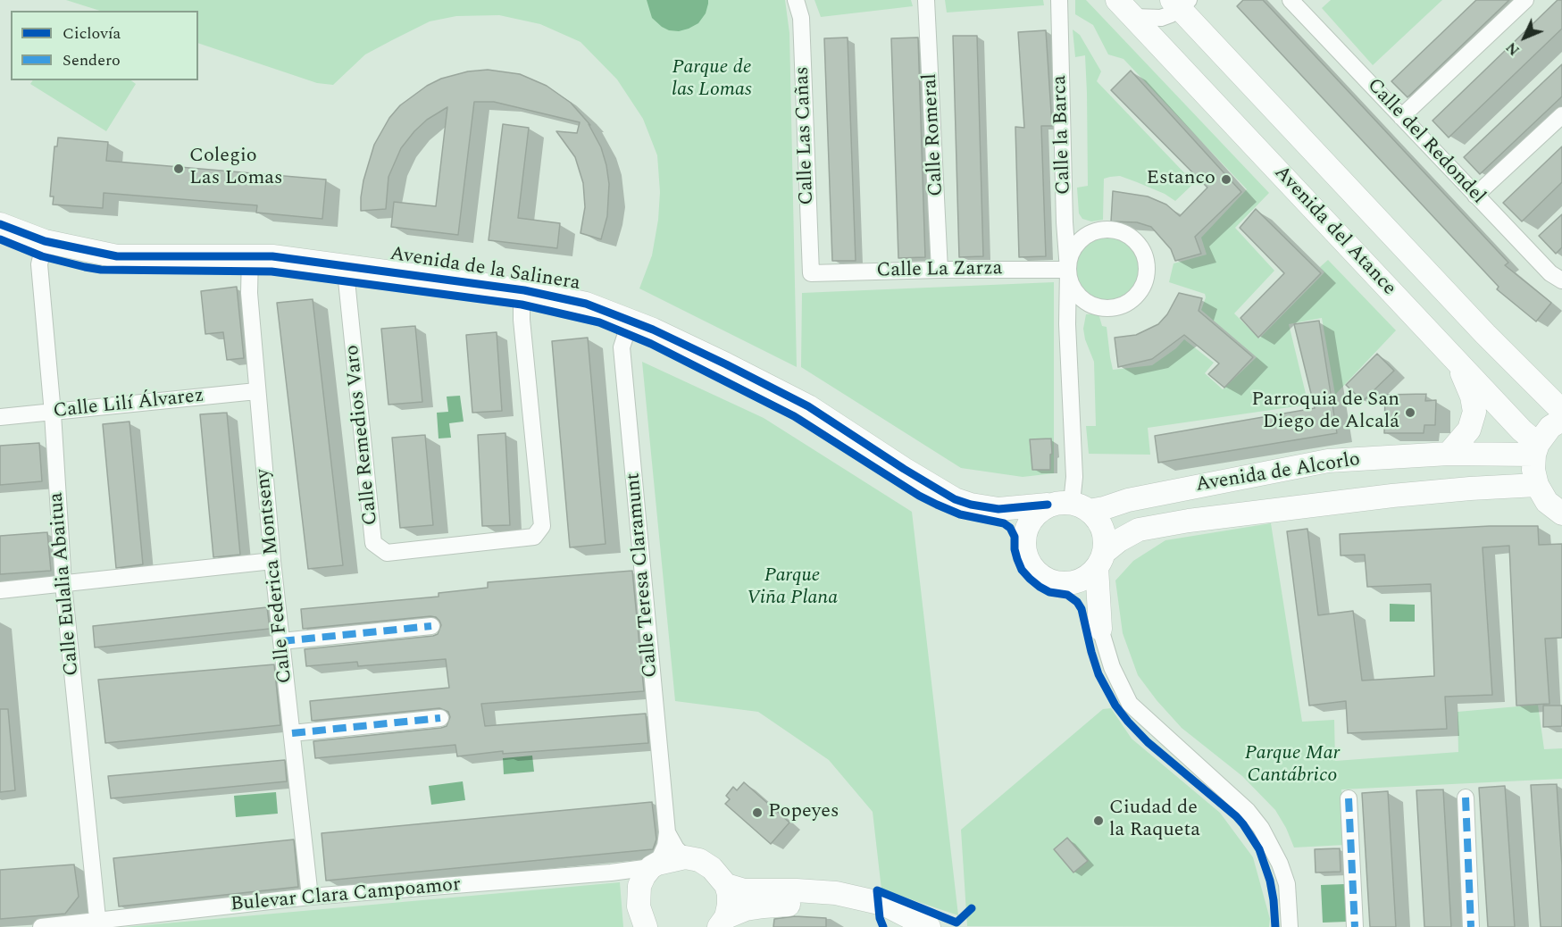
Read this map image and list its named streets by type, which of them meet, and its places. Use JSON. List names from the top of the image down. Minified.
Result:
{"streets":{"street":["Calle Romeral","Calle la Barca","Calle Las Cañas","Calle del Redondel","Avenida del Atance","Avenida de la Salinera","Calle La Zarza","Calle Lilí Álvarez","Calle Remedios Varo","Avenida de Alcorlo","Calle Teresa Claramunt","Calle Federica Montseny","Calle Eulalia Abaitua","Bulevar Clara Campoamor"]},"crossings":[["Calle Romeral","Calle La Zarza"],["Calle la Barca","Avenida de la Salinera"],["Calle la Barca","Calle La Zarza"],["Calle la Barca","Avenida de Alcorlo"],["Calle Las Cañas","Calle La Zarza"],["Avenida del Atance","Avenida de Alcorlo"],["Avenida de la Salinera","Calle Remedios Varo"],["Avenida de la Salinera","Avenida de Alcorlo"],["Avenida de la Salinera","Calle Teresa Claramunt"],["Avenida de la Salinera","Calle Federica Montseny"],["Avenida de la Salinera","Calle Eulalia Abaitua"],["Calle Lilí Álvarez","Calle Federica Montseny"],["Calle Lilí Álvarez","Calle Eulalia Abaitua"],["Calle Teresa Claramunt","Bulevar Clara Campoamor"],["Calle Federica Montseny","Bulevar Clara Campoamor"],["Calle Eulalia Abaitua","Bulevar Clara Campoamor"]],"parks":["Parque de las Lomas","Parque Viña Plana","Parque Mar Cantábrico"],"places":["Colegio Las Lomas","Estanco","Parroquia de San Diego de Alcalá","Popeyes","Ciudad de la Raqueta"],"legend":["Ciclovía","Sendero"],"north":"bottom left"}
